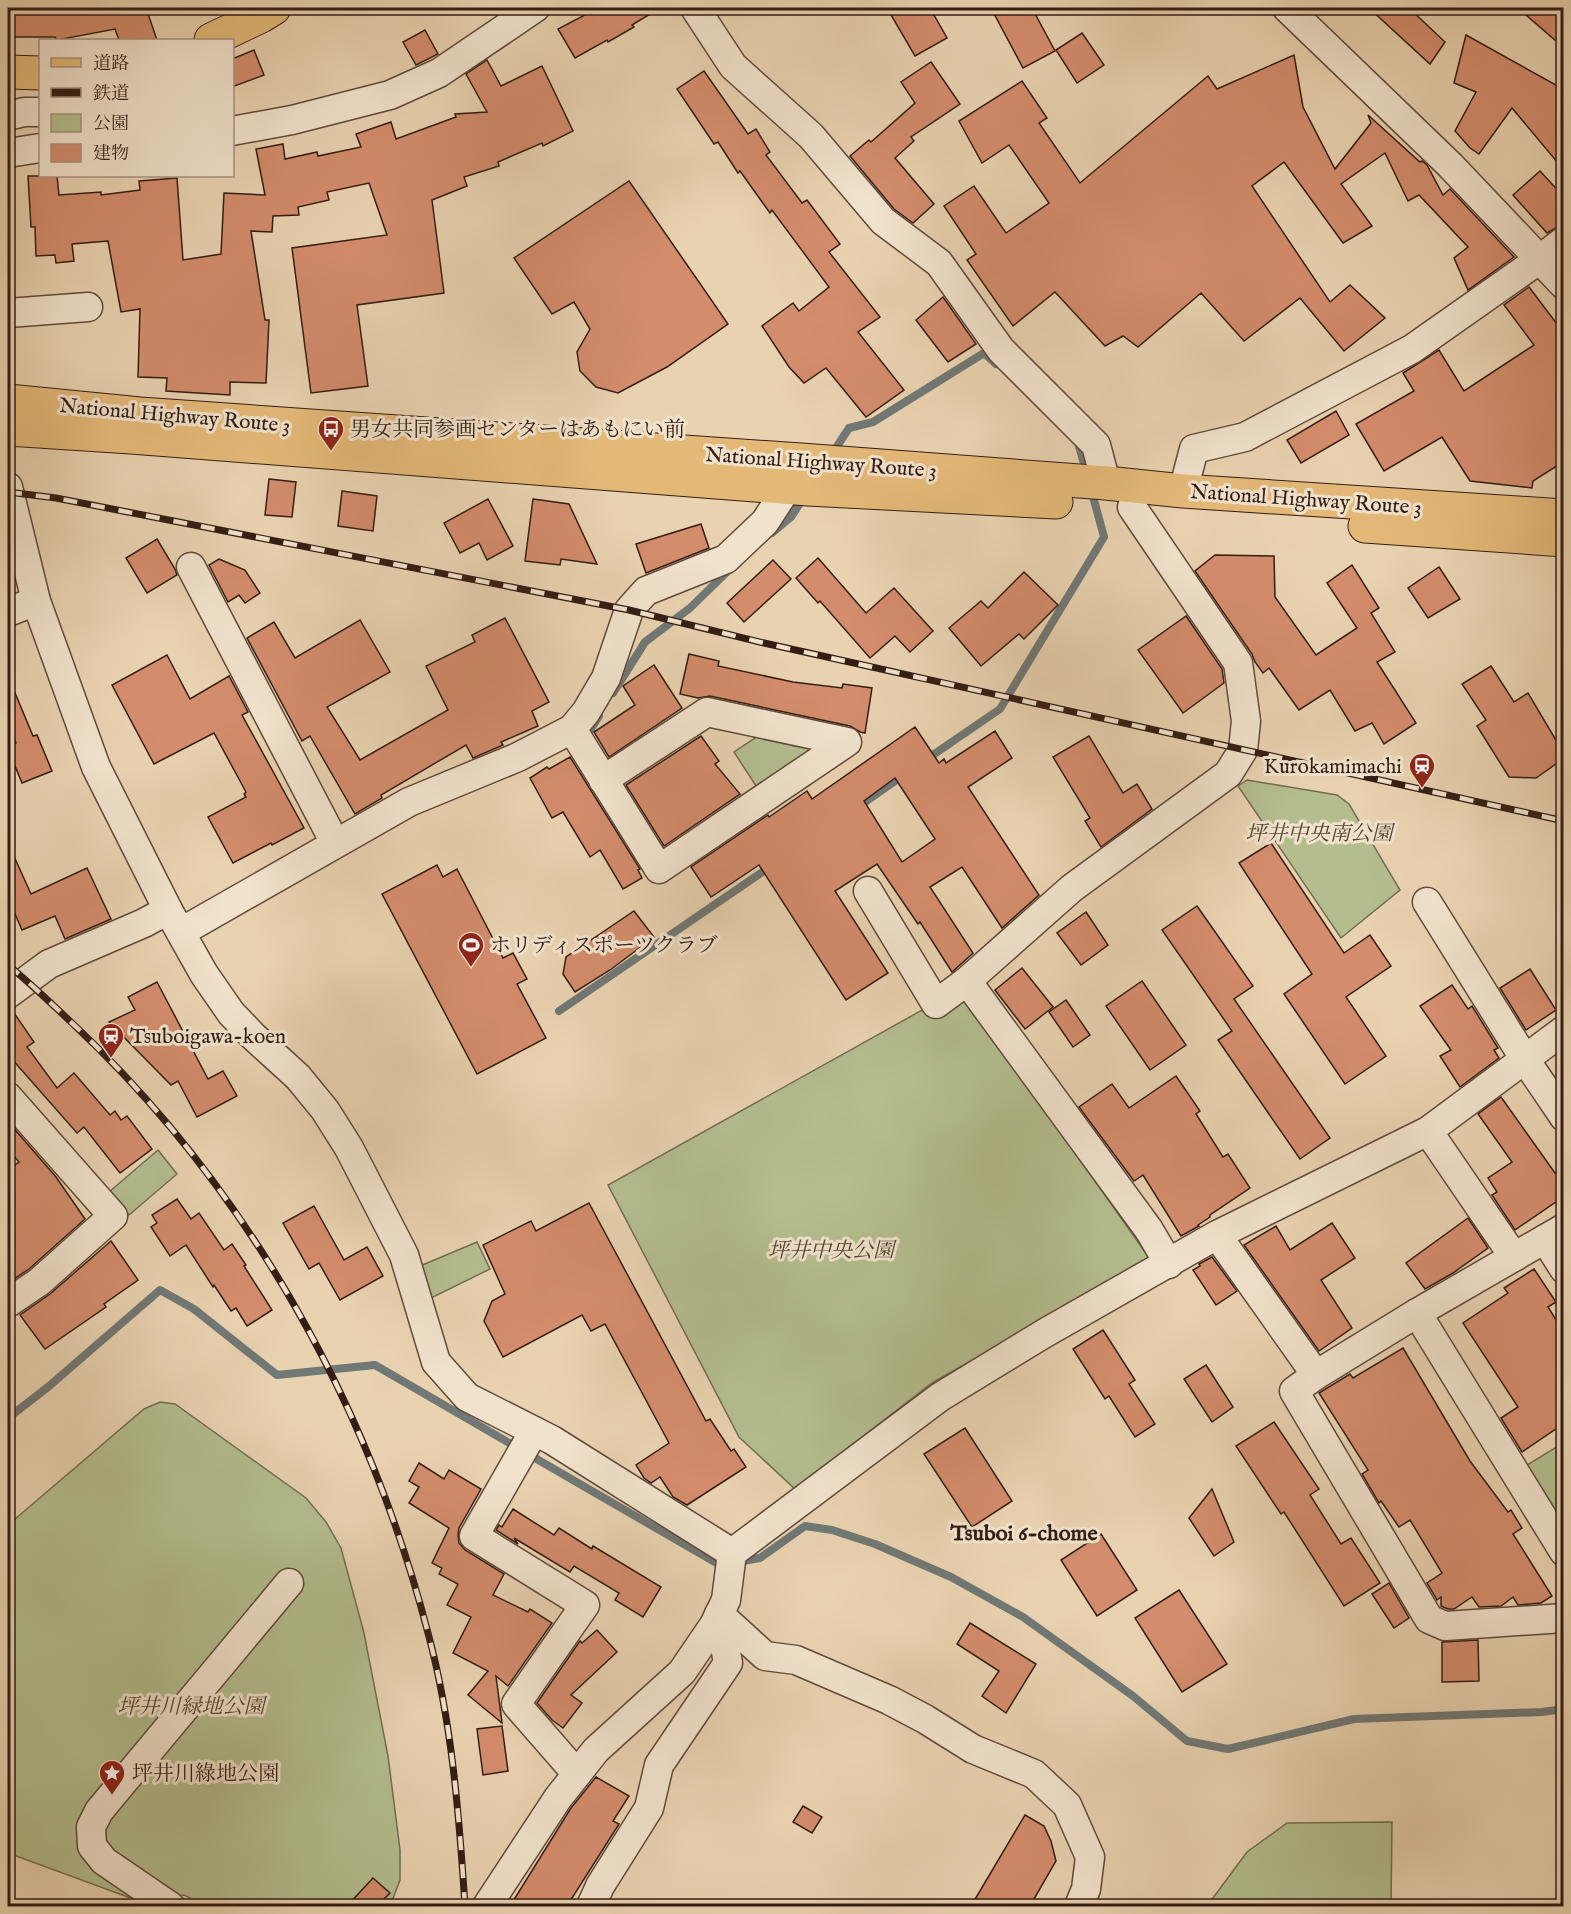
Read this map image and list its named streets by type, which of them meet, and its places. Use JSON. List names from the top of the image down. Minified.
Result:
{"streets":{"main road":["National Highway Route 3"]},"districts":["Tsuboi 6-chome"],"parks":["坪井中央南公園","坪井中央公園","坪井川緑地公園"],"places":{"bus stop":["男女共同参画センターはあもにい前"],"station":["Kurokamimachi","Tsuboigawa-koen"],"sports":["ホリディスポーツクラブ"],"place":["坪井川綠地公園"]},"legend":["道路","鉄道","公園","建物"]}
